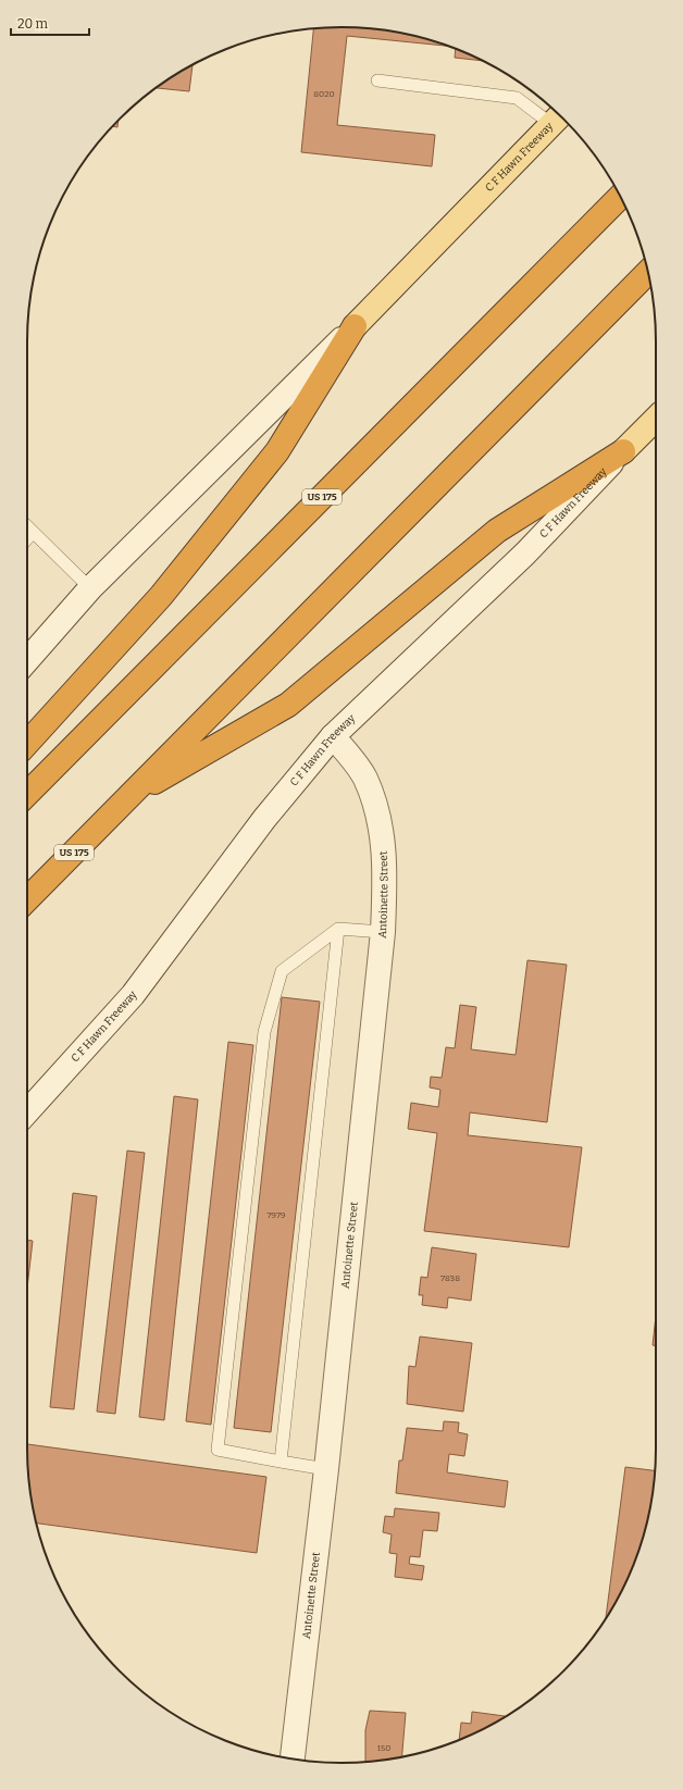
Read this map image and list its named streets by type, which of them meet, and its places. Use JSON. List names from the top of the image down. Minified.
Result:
{"streets":{"highway":["US 175"],"main road":["C F Hawn Freeway","Antoinette Street"]},"crossings":[["C F Hawn Freeway","Antoinette Street"]],"house_numbers":["8020","7979","7838","150"],"scale_bar":"20 m"}
